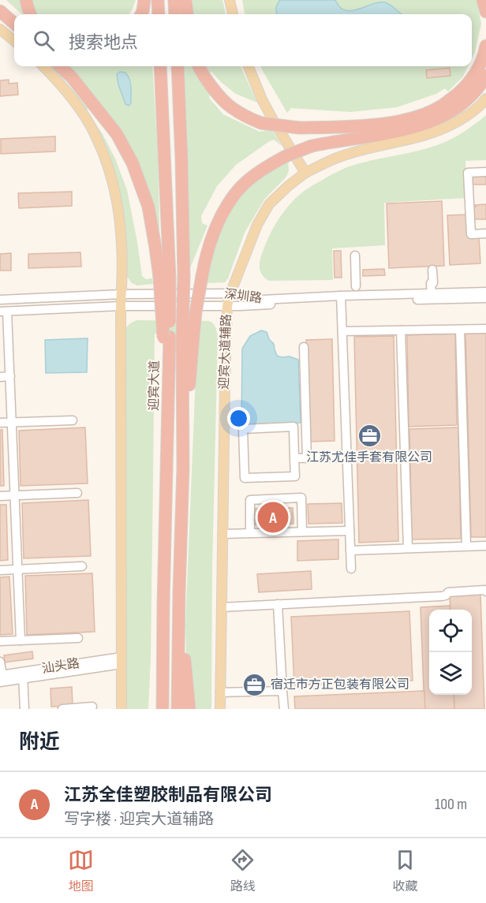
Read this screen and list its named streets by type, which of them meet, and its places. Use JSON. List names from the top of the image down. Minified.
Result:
{"streets":{"highway":["迎宾大道"],"main road":["迎宾大道辅路"],"street":["深圳路","汕头路"]},"crossings":[["深圳路","迎宾大道辅路"]],"places":{"office":["江苏尤佳手套有限公司","宿迁市方正包装有限公司"]},"page":{"search":"搜索地点","pins":"A","heading":"附近","list":[{"mark":"A","name":"江苏全佳塑胶制品有限公司","note":"写字楼 · 迎宾大道辅路","value":"100 m"}],"nav":["地图","路线","收藏"]}}
